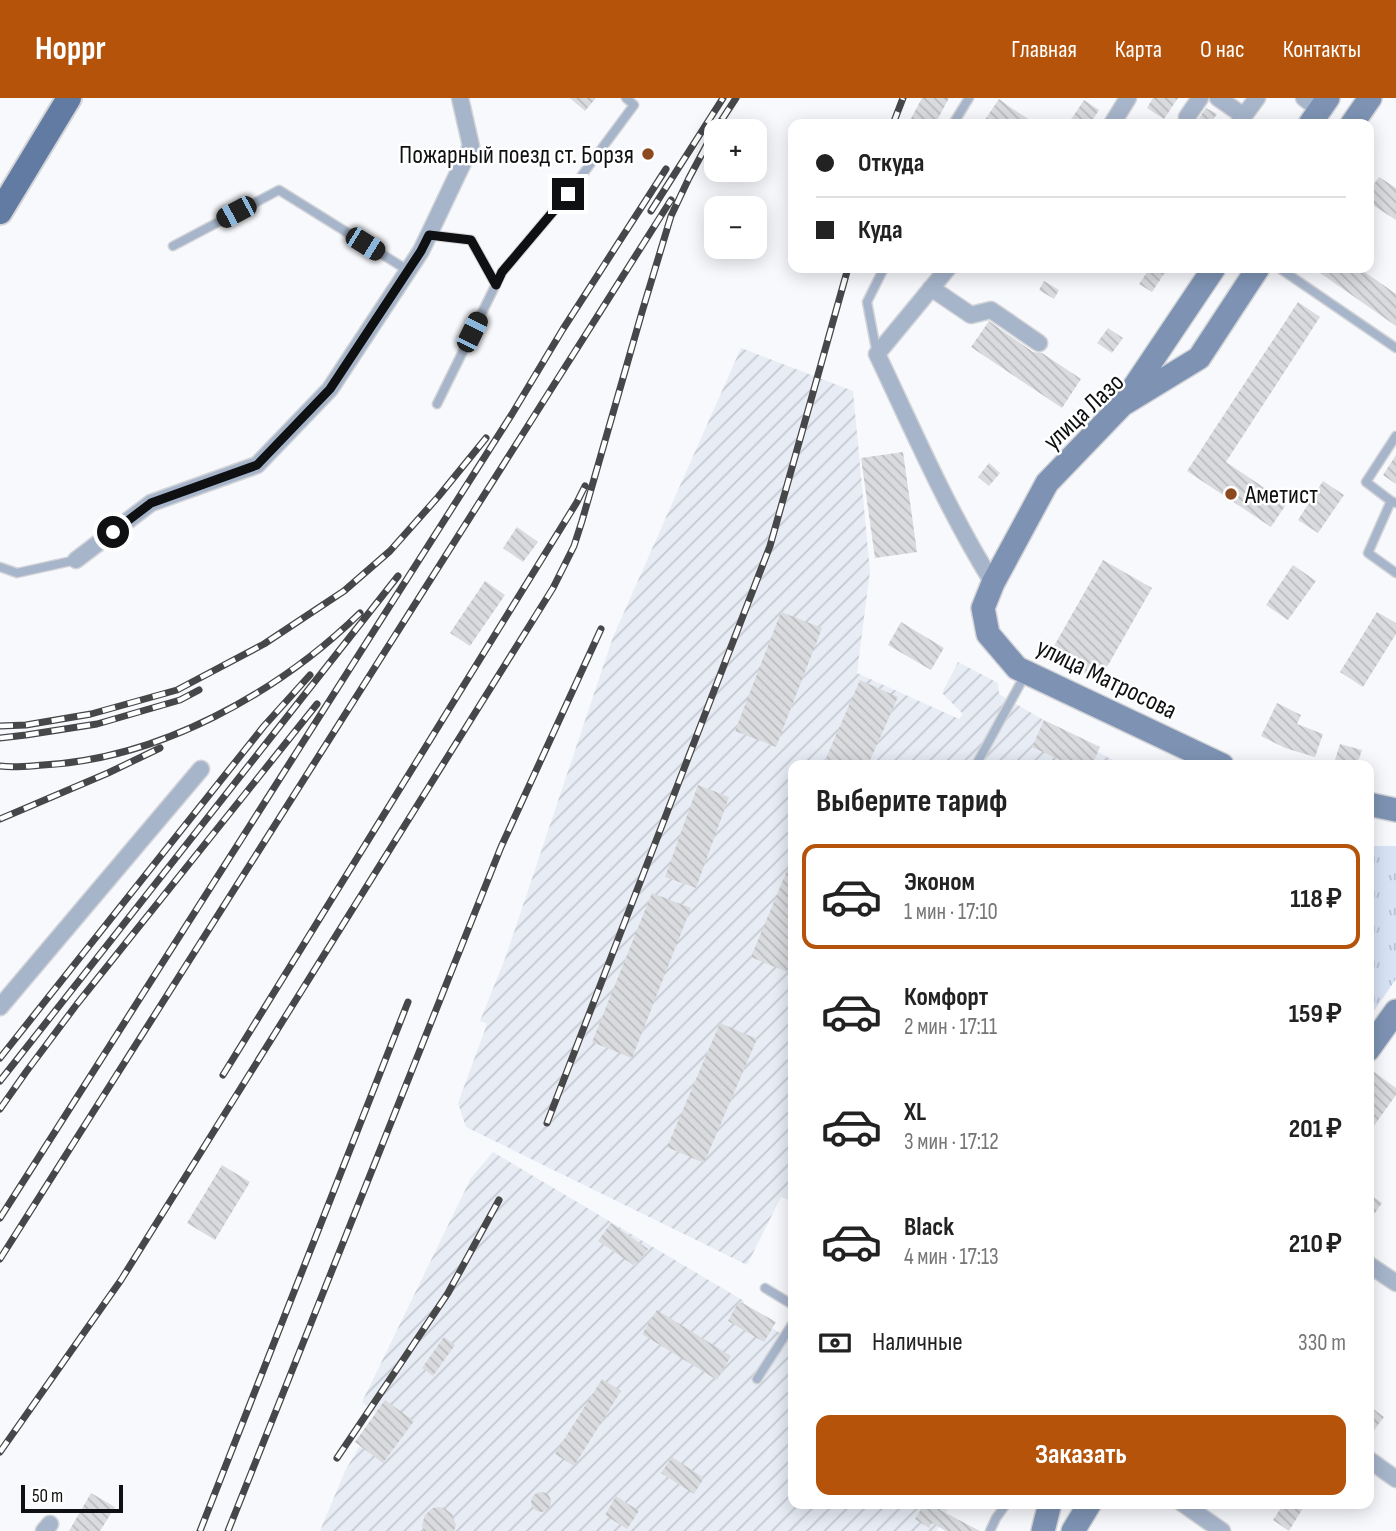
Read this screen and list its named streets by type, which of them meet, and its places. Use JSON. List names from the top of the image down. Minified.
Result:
{"streets":{"street":["улица Лазо","улица Матросова"]},"crossings":[["улица Лазо","улица Матросова"]],"places":["Пожарный поезд ст. Борзя","Аметист"],"scale_bar":"50 m","page":{"header":"Hoppr","nav":["Главная","Карта","О нас","Контакты"],"map_buttons":["+","−"],"banner":["Откуда","Куда"],"heading":"Выберите тариф","list":[{"name":"Эконом","note":"1 мин · 17:10","value":"118 ₽"},{"name":"Комфорт","note":"2 мин · 17:11","value":"159 ₽"},{"name":"XL","note":"3 мин · 17:12","value":"201 ₽"},{"name":"Black","note":"4 мин · 17:13","value":"210 ₽"}],"pay":["Наличные","330 m"],"buttons":"Заказать","scale":"50 m"}}
